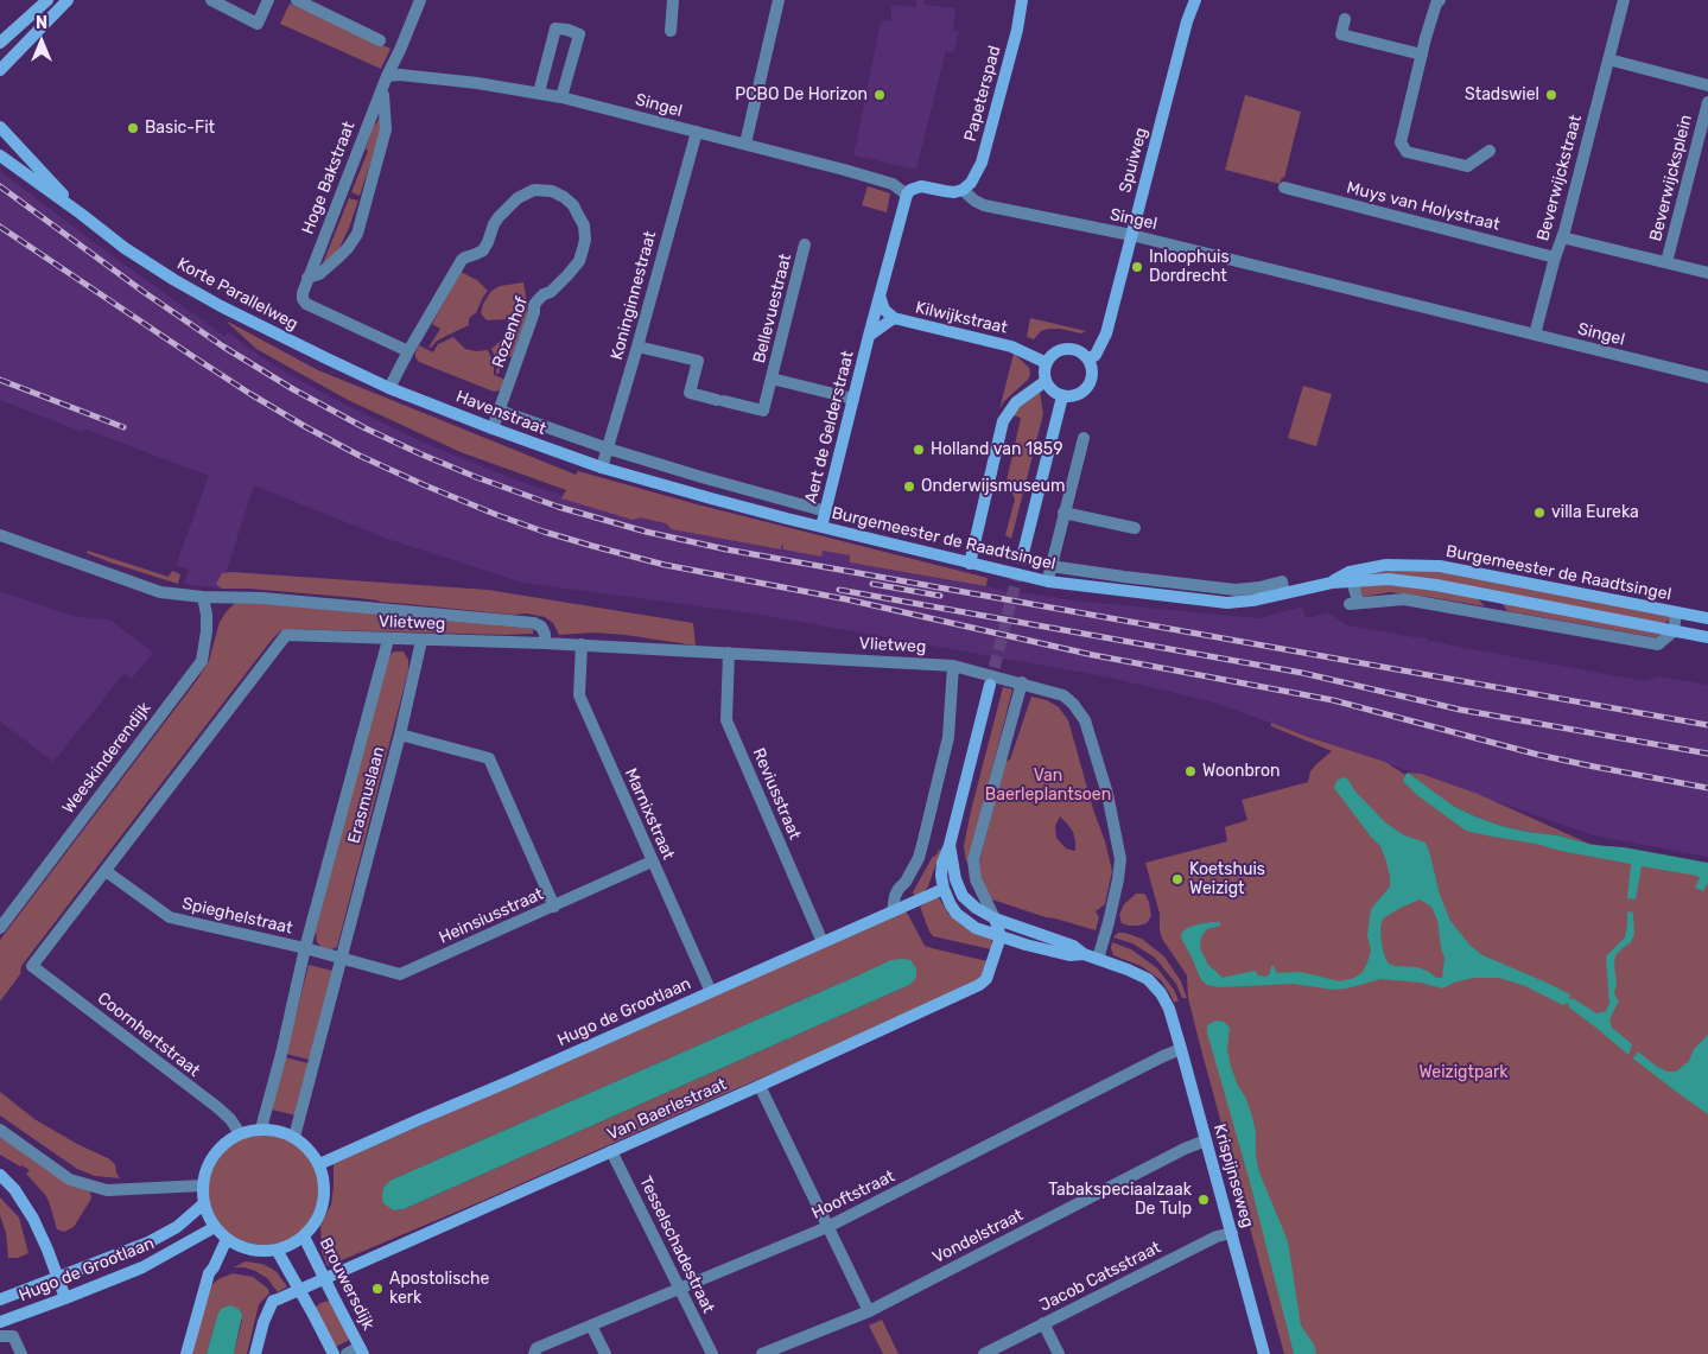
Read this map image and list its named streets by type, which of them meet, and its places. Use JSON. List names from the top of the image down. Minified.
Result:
{"streets":{"main road":["Papeterspad","Spuiweg","Korte Parallelweg","Kilwijkstraat","Havenstraat","Aert de Gelderstraat","Burgemeester de Raadtsingel","Hugo de Grootlaan","Van Baerlestraat","Krispijnseweg","Brouwersdijk"],"street":["Singel","Hoge Bakstraat","Beverwijckstraat","Beverwijcksplein","Muys van Holystraat","Koninginnestraat","Bellevuestraat","Rozenhof","Vlietweg","Weeskinderendijk","Reviusstraat","Erasmuslaan","Marnixstraat","Spieghelstraat","Heinsiusstraat","Coornhertstraat","Hooftstraat","Vondelstraat","Tesselschadestraat","Jacob Catsstraat"]},"crossings":[["Papeterspad","Singel"],["Singel","Spuiweg"],["Singel","Hoge Bakstraat"],["Singel","Beverwijckstraat"],["Singel","Koninginnestraat"],["Singel","Aert de Gelderstraat"],["Spuiweg","Kilwijkstraat"],["Hoge Bakstraat","Rozenhof"],["Beverwijckstraat","Muys van Holystraat"],["Korte Parallelweg","Rozenhof"],["Korte Parallelweg","Havenstraat"],["Koninginnestraat","Bellevuestraat"],["Koninginnestraat","Havenstraat"],["Koninginnestraat","Burgemeester de Raadtsingel"],["Bellevuestraat","Aert de Gelderstraat"],["Kilwijkstraat","Aert de Gelderstraat"],["Rozenhof","Havenstraat"],["Havenstraat","Burgemeester de Raadtsingel"],["Aert de Gelderstraat","Burgemeester de Raadtsingel"],["Vlietweg","Reviusstraat"],["Vlietweg","Erasmuslaan"],["Vlietweg","Marnixstraat"],["Vlietweg","Spieghelstraat"],["Vlietweg","Coornhertstraat"],["Reviusstraat","Hugo de Grootlaan"],["Erasmuslaan","Spieghelstraat"],["Erasmuslaan","Heinsiusstraat"],["Erasmuslaan","Hugo de Grootlaan"],["Erasmuslaan","Coornhertstraat"],["Erasmuslaan","Brouwersdijk"],["Marnixstraat","Heinsiusstraat"],["Marnixstraat","Hugo de Grootlaan"],["Hugo de Grootlaan","Coornhertstraat"],["Hugo de Grootlaan","Brouwersdijk"],["Coornhertstraat","Brouwersdijk"],["Van Baerlestraat","Tesselschadestraat"],["Van Baerlestraat","Brouwersdijk"],["Krispijnseweg","Hooftstraat"],["Krispijnseweg","Vondelstraat"],["Krispijnseweg","Jacob Catsstraat"],["Hooftstraat","Tesselschadestraat"]],"parks":["Van Baerleplantsoen","Weizigtpark"],"places":["PCBO De Horizon","Stadswiel","Basic-Fit","Inloophuis Dordrecht","Holland van 1859","Onderwijsmuseum","villa Eureka","Woonbron","Koetshuis Weizigt","Tabakspeciaalzaak De Tulp","Apostolische kerk"],"north":"top"}
